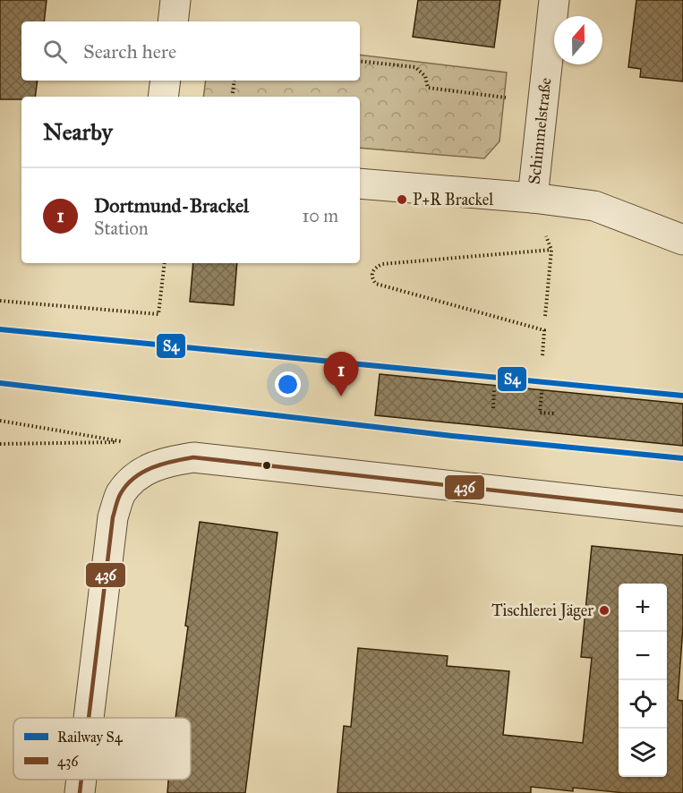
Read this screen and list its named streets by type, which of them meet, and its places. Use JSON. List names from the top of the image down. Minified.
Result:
{"streets":{"street":["Schimmelstraße"]},"places":["P+R Brackel","Tischlerei Jäger"],"lines":["rail line S4","transit line 436"],"legend":["Railway S4","436"],"north":"top","page":{"search":"Search here","heading":"Nearby","list":[{"mark":"1","name":"Dortmund-Brackel","note":"Station","value":"10 m"}],"pins":"1","map_buttons":["+","−"]}}
